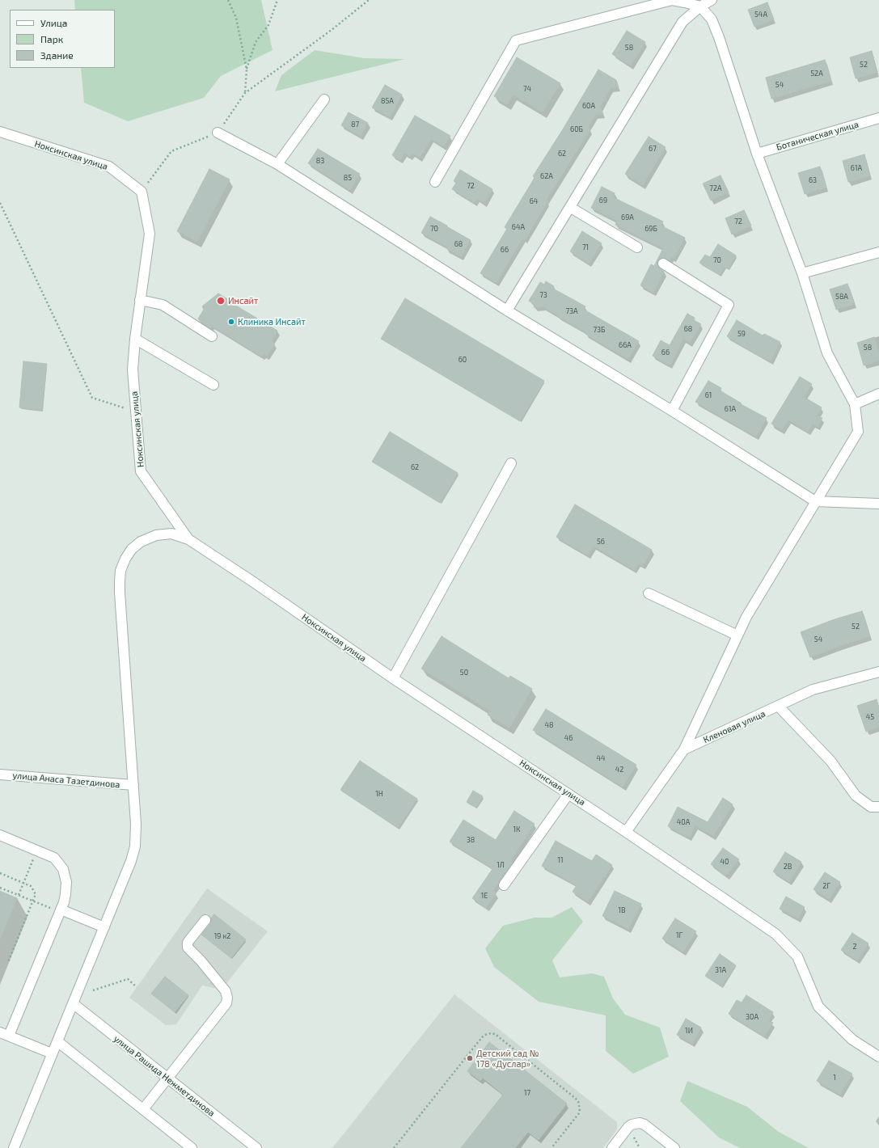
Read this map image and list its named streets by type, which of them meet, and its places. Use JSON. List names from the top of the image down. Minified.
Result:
{"streets":{"street":["Ботаническая улица","Ноксинская улица","Кленовая улица","улица Анаса Тазетдинова","улица Рашида Нежметдинова"]},"places":["Инсайт","Клиника Инсайт","Детский сад № 178 «Дуслар»"],"house_numbers":["54А","58","52","52А","54","74","85А","60А","87","60Б","67","62","83","61А","62А","85","63","72","72А","69","64","69А","72","64А","70","69Б","68","71","66","70","73","58А","73А","68","73Б","59","66А","58","66","60","61","61А","62","56","52","54","50","45","48","46","44","42","1Н","40А","1К","38","11","40","1Л","2В","2Г","1Е","1В","1Г","19 к2","2","31А","30А","1И","1","17"],"legend":["Улица","Парк","Здание"]}
